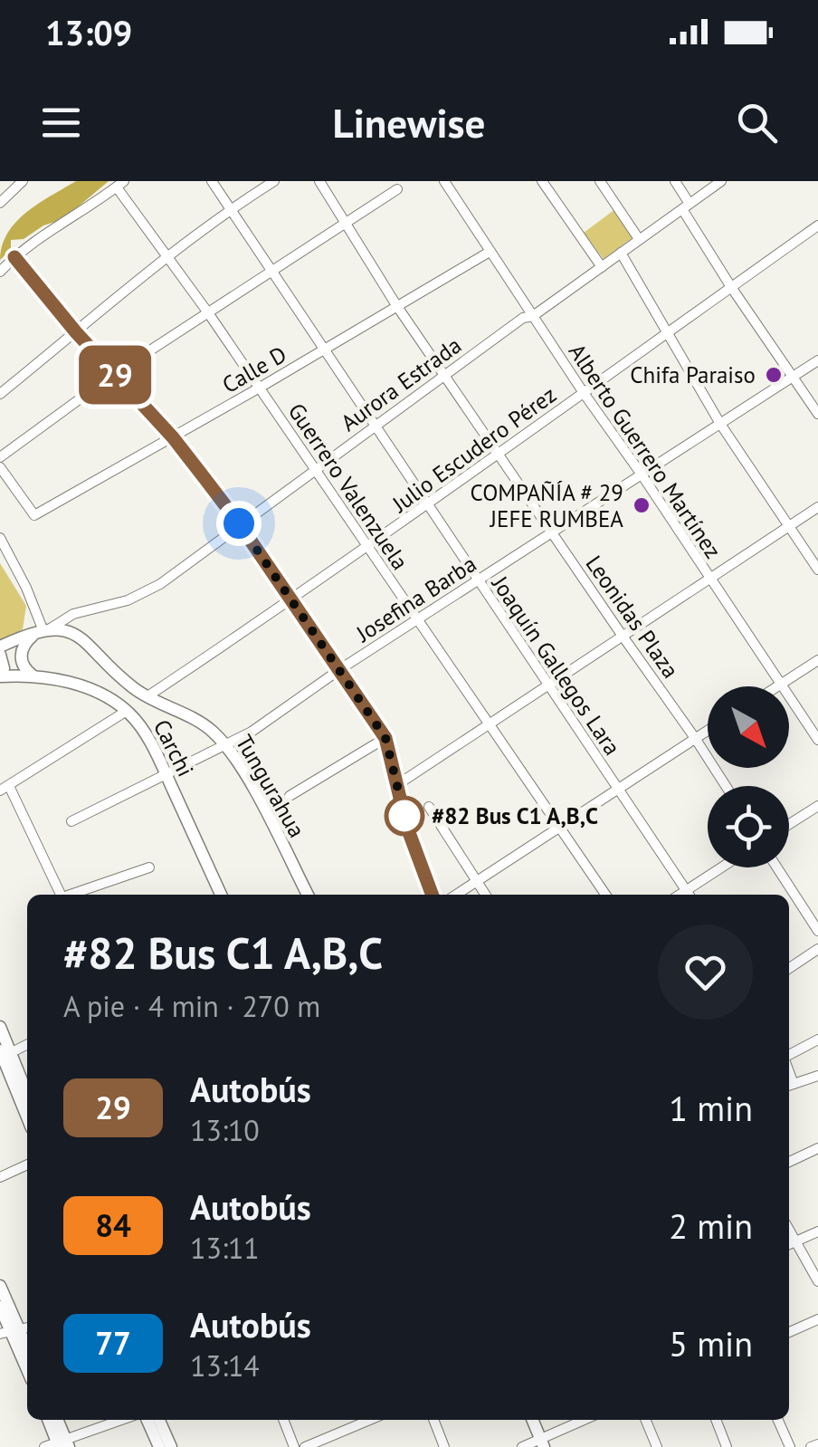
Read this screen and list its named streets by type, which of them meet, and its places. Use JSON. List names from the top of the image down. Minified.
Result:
{"streets":{"main road":["Carchi","Tungurahua"],"street":["Calle D","Aurora Estrada","Julio Escudero Pérez","Alberto Guerrero Martínez","Guerrero Valenzuela","Josefina Barba","Leonidas Plaza","Joaquín Gallegos Lara"]},"crossings":[["Calle D","Alberto Guerrero Martínez"],["Calle D","Guerrero Valenzuela"],["Calle D","Leonidas Plaza"],["Calle D","Joaquín Gallegos Lara"],["Aurora Estrada","Alberto Guerrero Martínez"],["Aurora Estrada","Guerrero Valenzuela"],["Aurora Estrada","Leonidas Plaza"],["Aurora Estrada","Joaquín Gallegos Lara"],["Aurora Estrada","Tungurahua"],["Julio Escudero Pérez","Alberto Guerrero Martínez"],["Julio Escudero Pérez","Guerrero Valenzuela"],["Julio Escudero Pérez","Leonidas Plaza"],["Julio Escudero Pérez","Joaquín Gallegos Lara"],["Julio Escudero Pérez","Tungurahua"],["Alberto Guerrero Martínez","Josefina Barba"],["Guerrero Valenzuela","Josefina Barba"],["Josefina Barba","Leonidas Plaza"],["Josefina Barba","Joaquín Gallegos Lara"],["Josefina Barba","Carchi"],["Josefina Barba","Tungurahua"]],"places":["Chifa Paraiso","COMPAÑÍA # 29 JEFE RUMBEA","#82 Bus C1 A,B,C"],"lines":["bus line 29"],"north":"bottom right","page":{"status":"13:09","header":"Linewise","on_map":"29","heading":["#82 Bus C1 A,B,C","A pie · 4 min · 270 m"],"list":[{"mark":"29","name":"Autobús","note":"13:10","value":"1 min"},{"mark":"84","name":"Autobús","note":"13:11","value":"2 min"},{"mark":"77","name":"Autobús","note":"13:14","value":"5 min"}]}}
